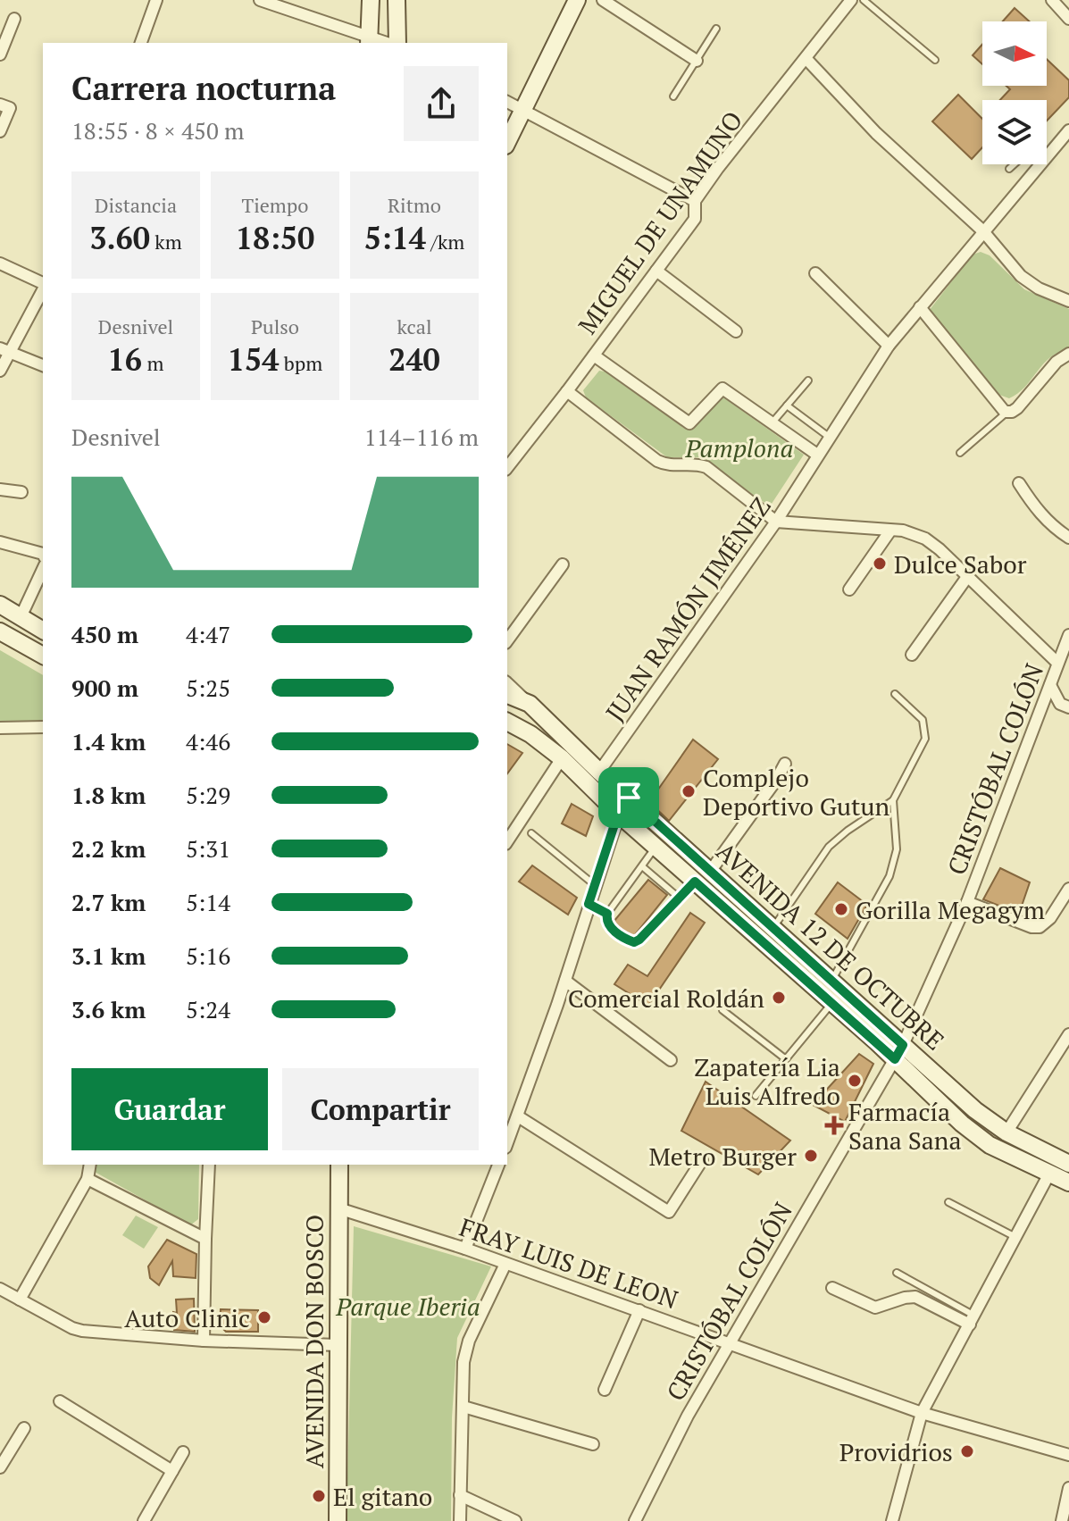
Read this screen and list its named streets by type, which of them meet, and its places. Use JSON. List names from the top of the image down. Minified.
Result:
{"streets":{"main road":["AVENIDA 12 DE OCTUBRE","AVENIDA DON BOSCO"],"street":["MIGUEL DE UNAMUNO","JUAN RAMÓN JIMÉNEZ","CRISTÓBAL COLÓN","FRAY LUIS DE LEON"]},"crossings":[["JUAN RAMÓN JIMÉNEZ","AVENIDA 12 DE OCTUBRE"],["CRISTÓBAL COLÓN","AVENIDA 12 DE OCTUBRE"],["CRISTÓBAL COLÓN","FRAY LUIS DE LEON"],["FRAY LUIS DE LEON","AVENIDA DON BOSCO"]],"parks":["Pamplona","Parque Iberia"],"places":{"other":["Dulce Sabor","Complejo Deportivo Gutun","Gorilla Megagym","Comercial Roldán","Zapatería Lia Luis Alfredo","Metro Burger","Auto Clinic","Providrios","El gitano"],"health":["Farmacía Sana Sana"]},"north":"right","page":{"heading":["Carrera nocturna","18:55 · 8 × 450 m"],"stats":[["Distancia","3.60 km"],["Tiempo","18:50"],["Ritmo","5:14 /km"],["Desnivel","16 m"],["Pulso","154 bpm"],["kcal","240"]],"chart":["Desnivel","114–116 m"],"list":[{"name":"450 m","note":"4:47"},{"name":"900 m","note":"5:25"},{"name":"1.4 km","note":"4:46"},{"name":"1.8 km","note":"5:29"},{"name":"2.2 km","note":"5:31"},{"name":"2.7 km","note":"5:14"},{"name":"3.1 km","note":"5:16"},{"name":"3.6 km","note":"5:24"}],"buttons":["Guardar","Compartir"]}}
